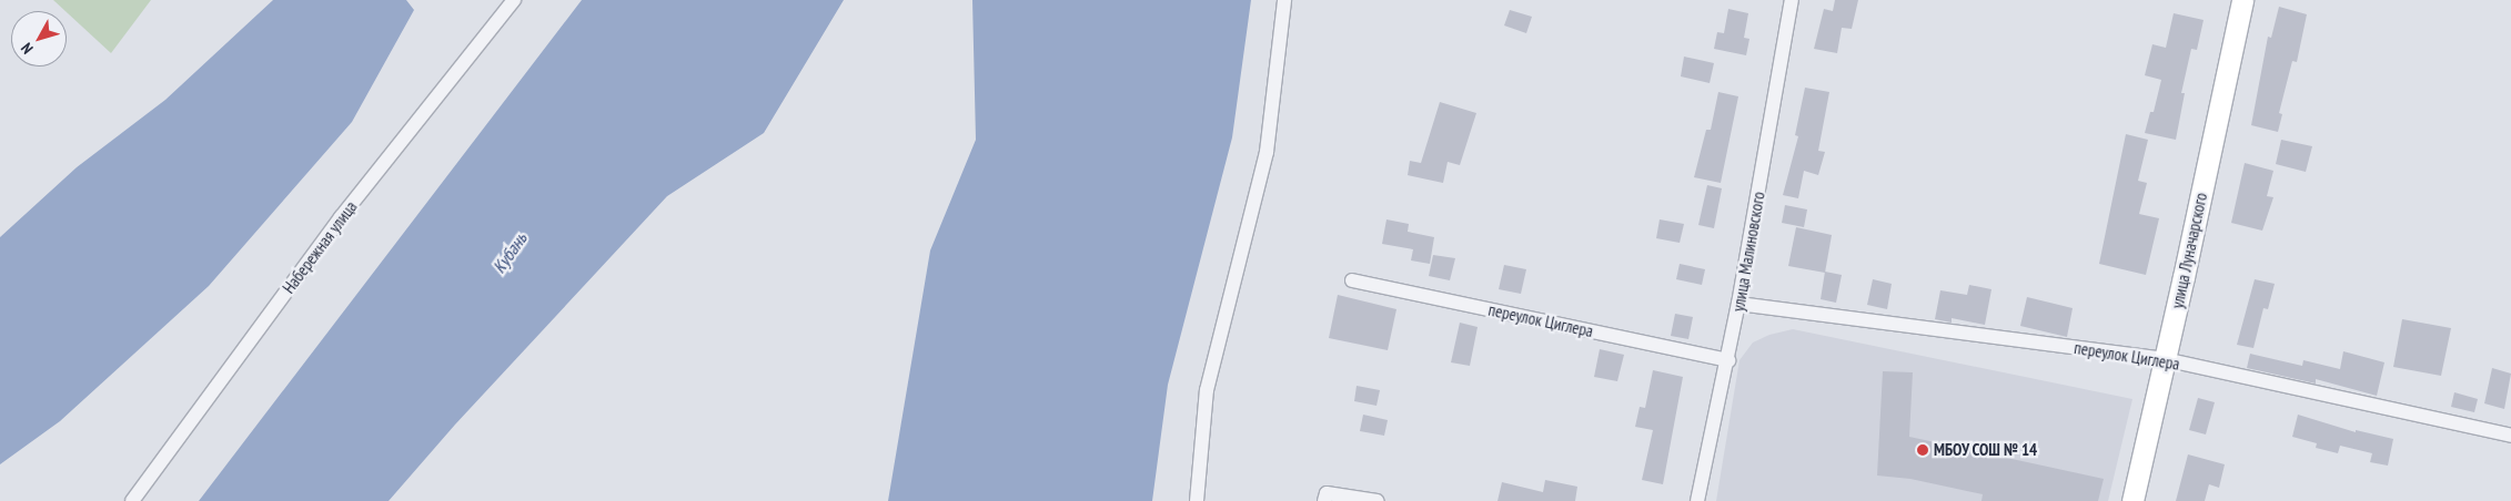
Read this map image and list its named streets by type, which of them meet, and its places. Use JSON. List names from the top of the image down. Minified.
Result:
{"streets":{"street":["Набережная улица","улица Луначарского","улица Малиновского","переулок Циглера"]},"crossings":[["улица Луначарского","переулок Циглера"],["улица Малиновского","переулок Циглера"]],"water":["Кубань"],"places":["МБОУ СОШ № 14"],"north":"bottom left"}
